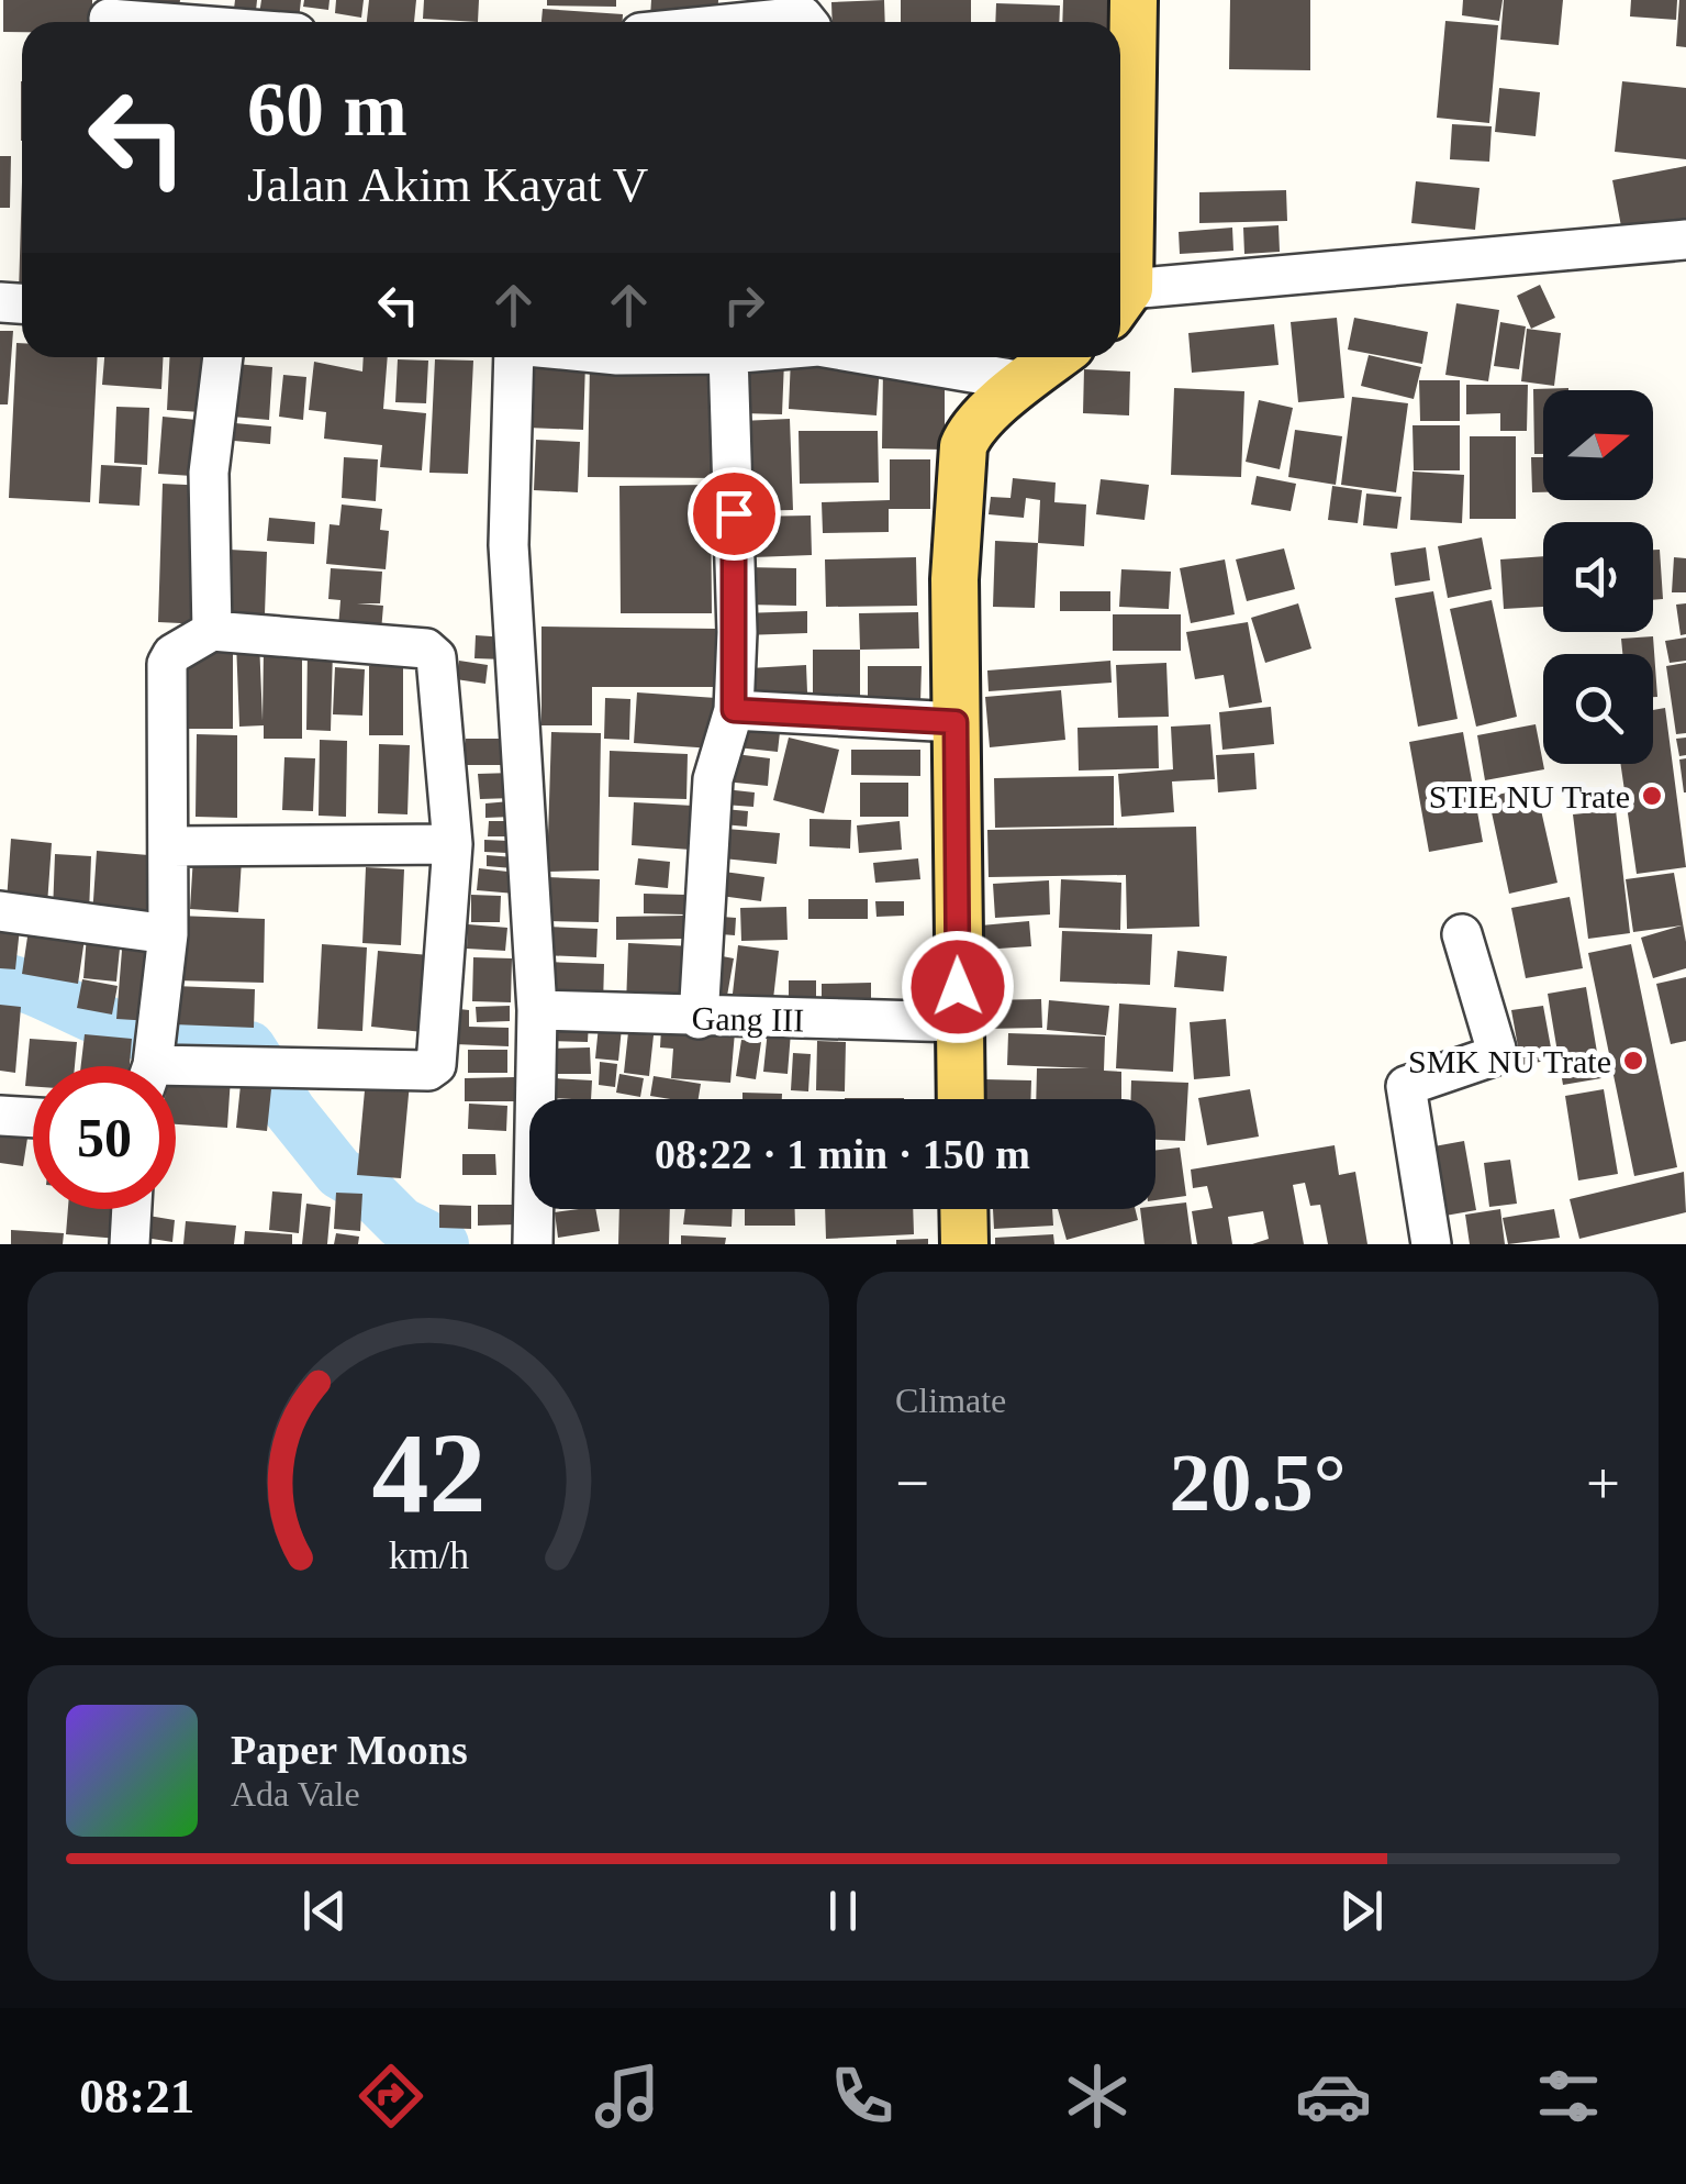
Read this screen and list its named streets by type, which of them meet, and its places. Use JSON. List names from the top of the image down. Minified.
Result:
{"streets":{"street":["Gang III"]},"places":["STIE NU Trate","SMK NU Trate"],"north":"right","page":{"turn":["60 m","Jalan Akim Kayat V"],"limit":"50","trip":"08:22 · 1 min · 150 m","tile":"Climate","heat":["−","20.5°","+"],"song":["Paper Moons","Ada Vale"],"tabs":"08:21","gauge":["42","km/h"]}}
